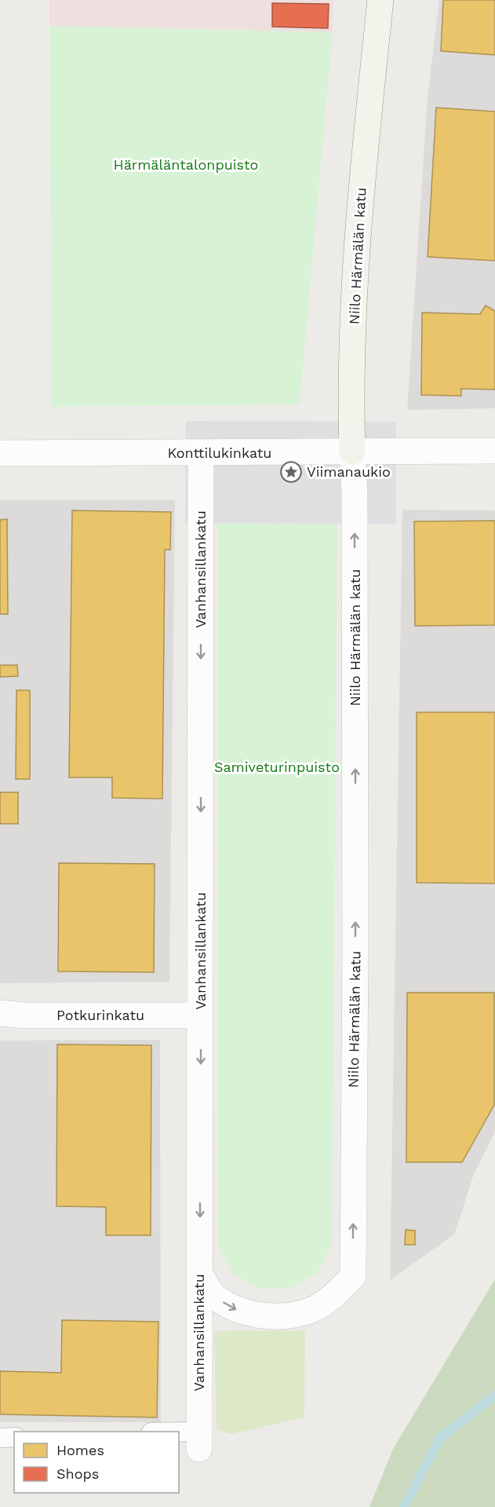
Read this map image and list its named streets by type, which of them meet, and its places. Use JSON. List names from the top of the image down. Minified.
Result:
{"streets":{"street":["Niilo Härmälän katu","Konttilukinkatu","Vanhansillankatu","Potkurinkatu"]},"crossings":[["Niilo Härmälän katu","Konttilukinkatu"],["Niilo Härmälän katu","Vanhansillankatu"],["Konttilukinkatu","Vanhansillankatu"],["Vanhansillankatu","Potkurinkatu"]],"one_way":["Niilo Härmälän katu","Vanhansillankatu"],"parks":["Härmäläntalonpuisto","Samiveturinpuisto"],"places":{"place":["Viimanaukio"]},"legend":["Homes","Shops"]}
